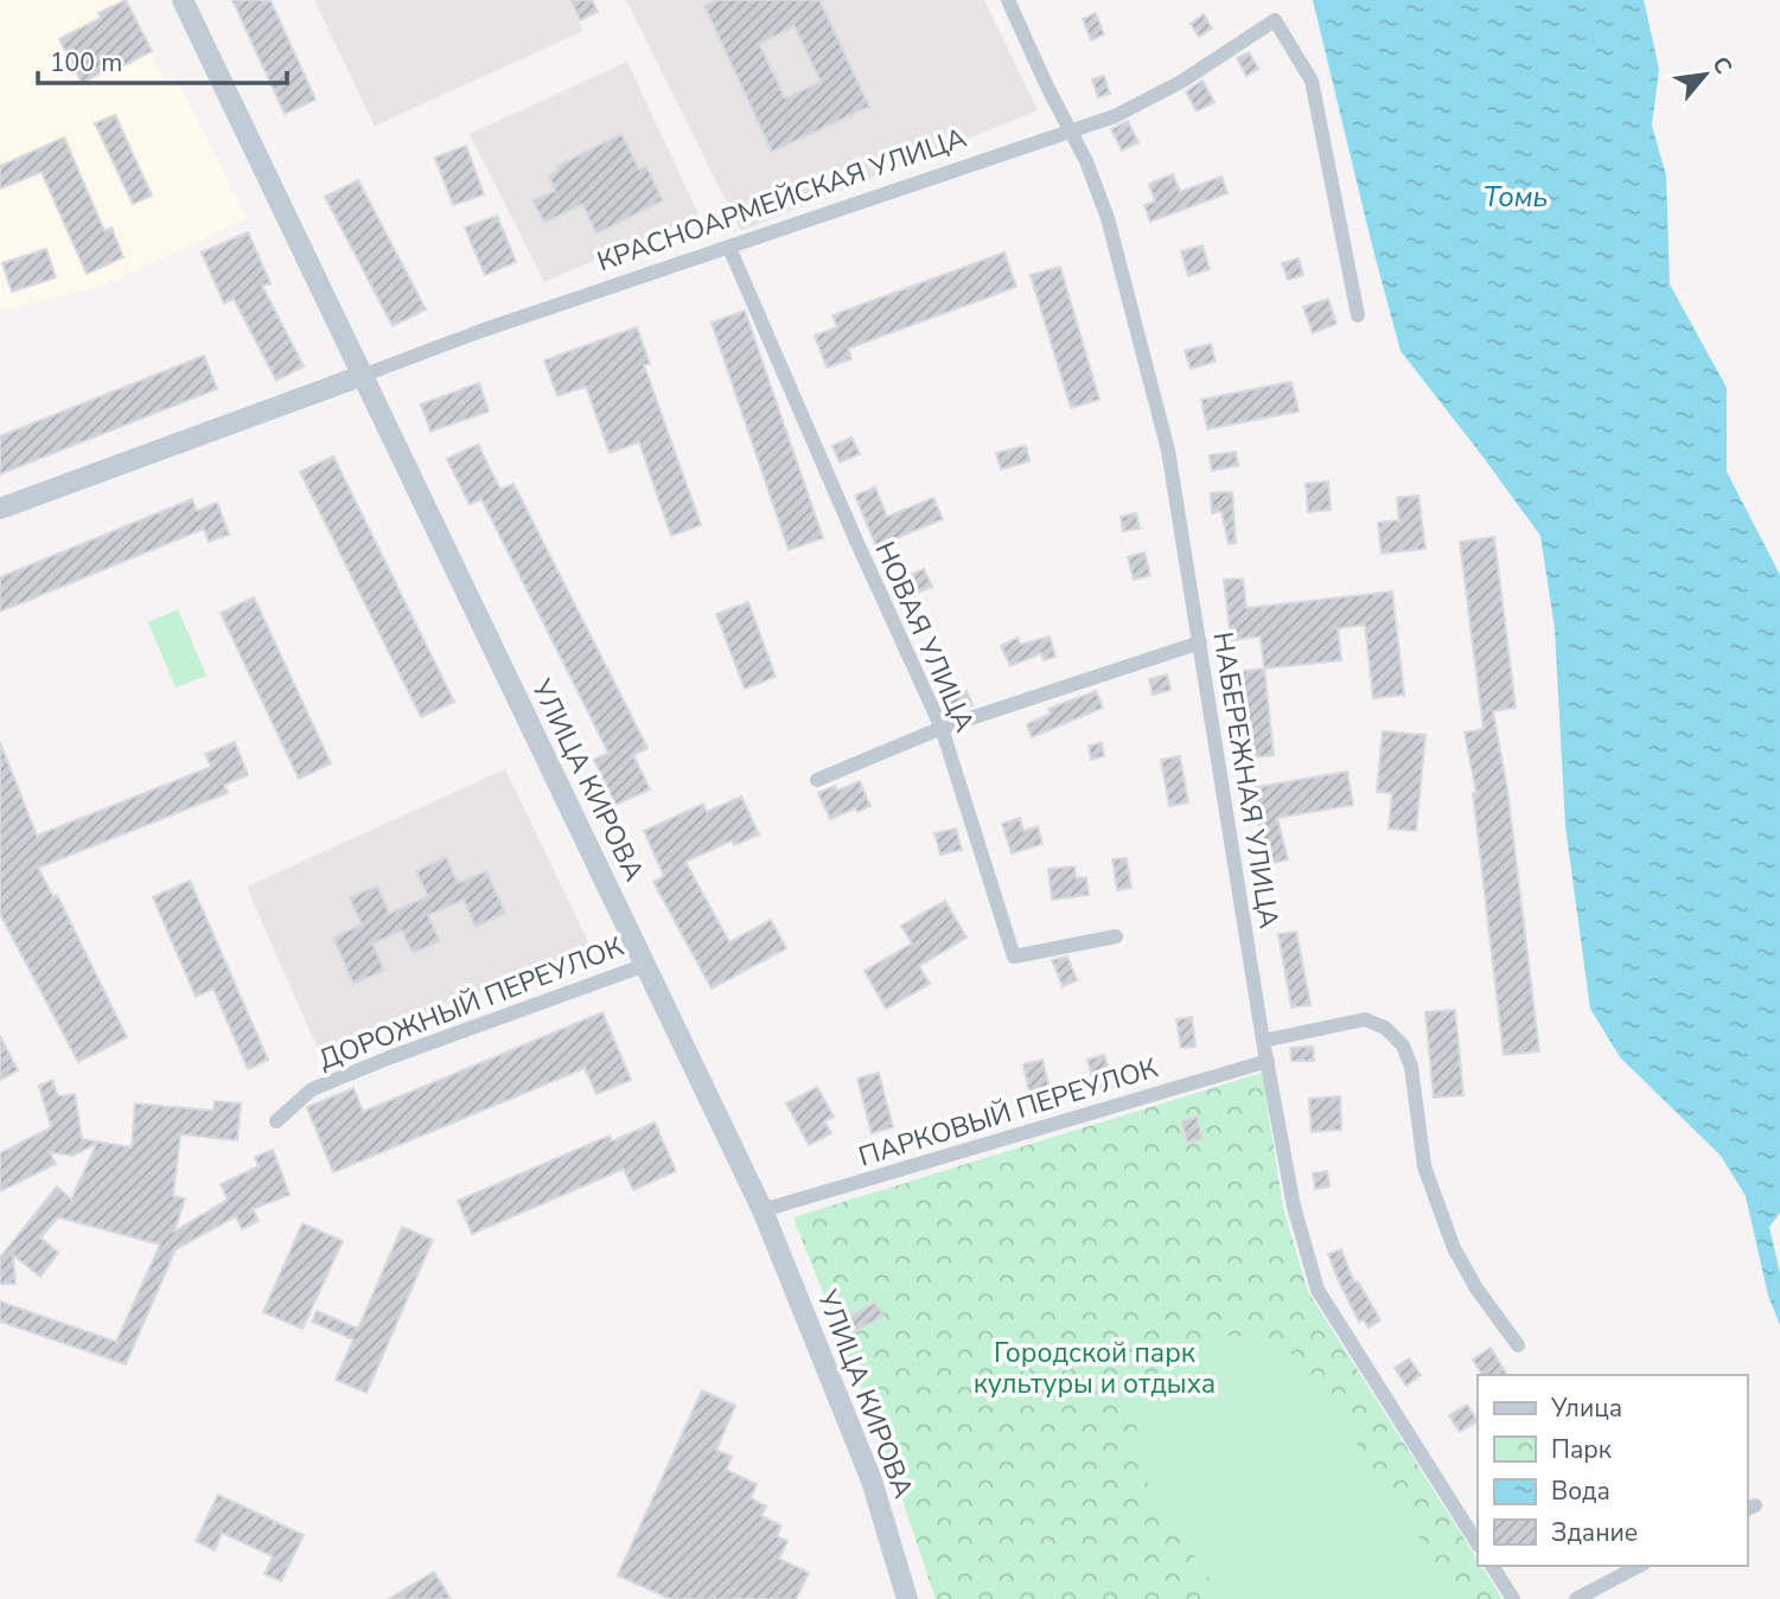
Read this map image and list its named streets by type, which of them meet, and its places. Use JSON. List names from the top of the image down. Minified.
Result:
{"streets":{"main road":["КРАСНОАРМЕЙСКАЯ УЛИЦА","УЛИЦА КИРОВА"],"street":["НОВАЯ УЛИЦА","НАБЕРЕЖНАЯ УЛИЦА","ДОРОЖНЫЙ ПЕРЕУЛОК","ПАРКОВЫЙ ПЕРЕУЛОК"]},"crossings":[["КРАСНОАРМЕЙСКАЯ УЛИЦА","НОВАЯ УЛИЦА"],["КРАСНОАРМЕЙСКАЯ УЛИЦА","УЛИЦА КИРОВА"],["КРАСНОАРМЕЙСКАЯ УЛИЦА","НАБЕРЕЖНАЯ УЛИЦА"],["УЛИЦА КИРОВА","ДОРОЖНЫЙ ПЕРЕУЛОК"],["УЛИЦА КИРОВА","ПАРКОВЫЙ ПЕРЕУЛОК"],["НАБЕРЕЖНАЯ УЛИЦА","ПАРКОВЫЙ ПЕРЕУЛОК"]],"water":["Томь"],"parks":["Городской парк культуры и отдыха"],"legend":["Улица","Парк","Вода","Здание"],"scale_bar":"100 m","north":"top right"}
